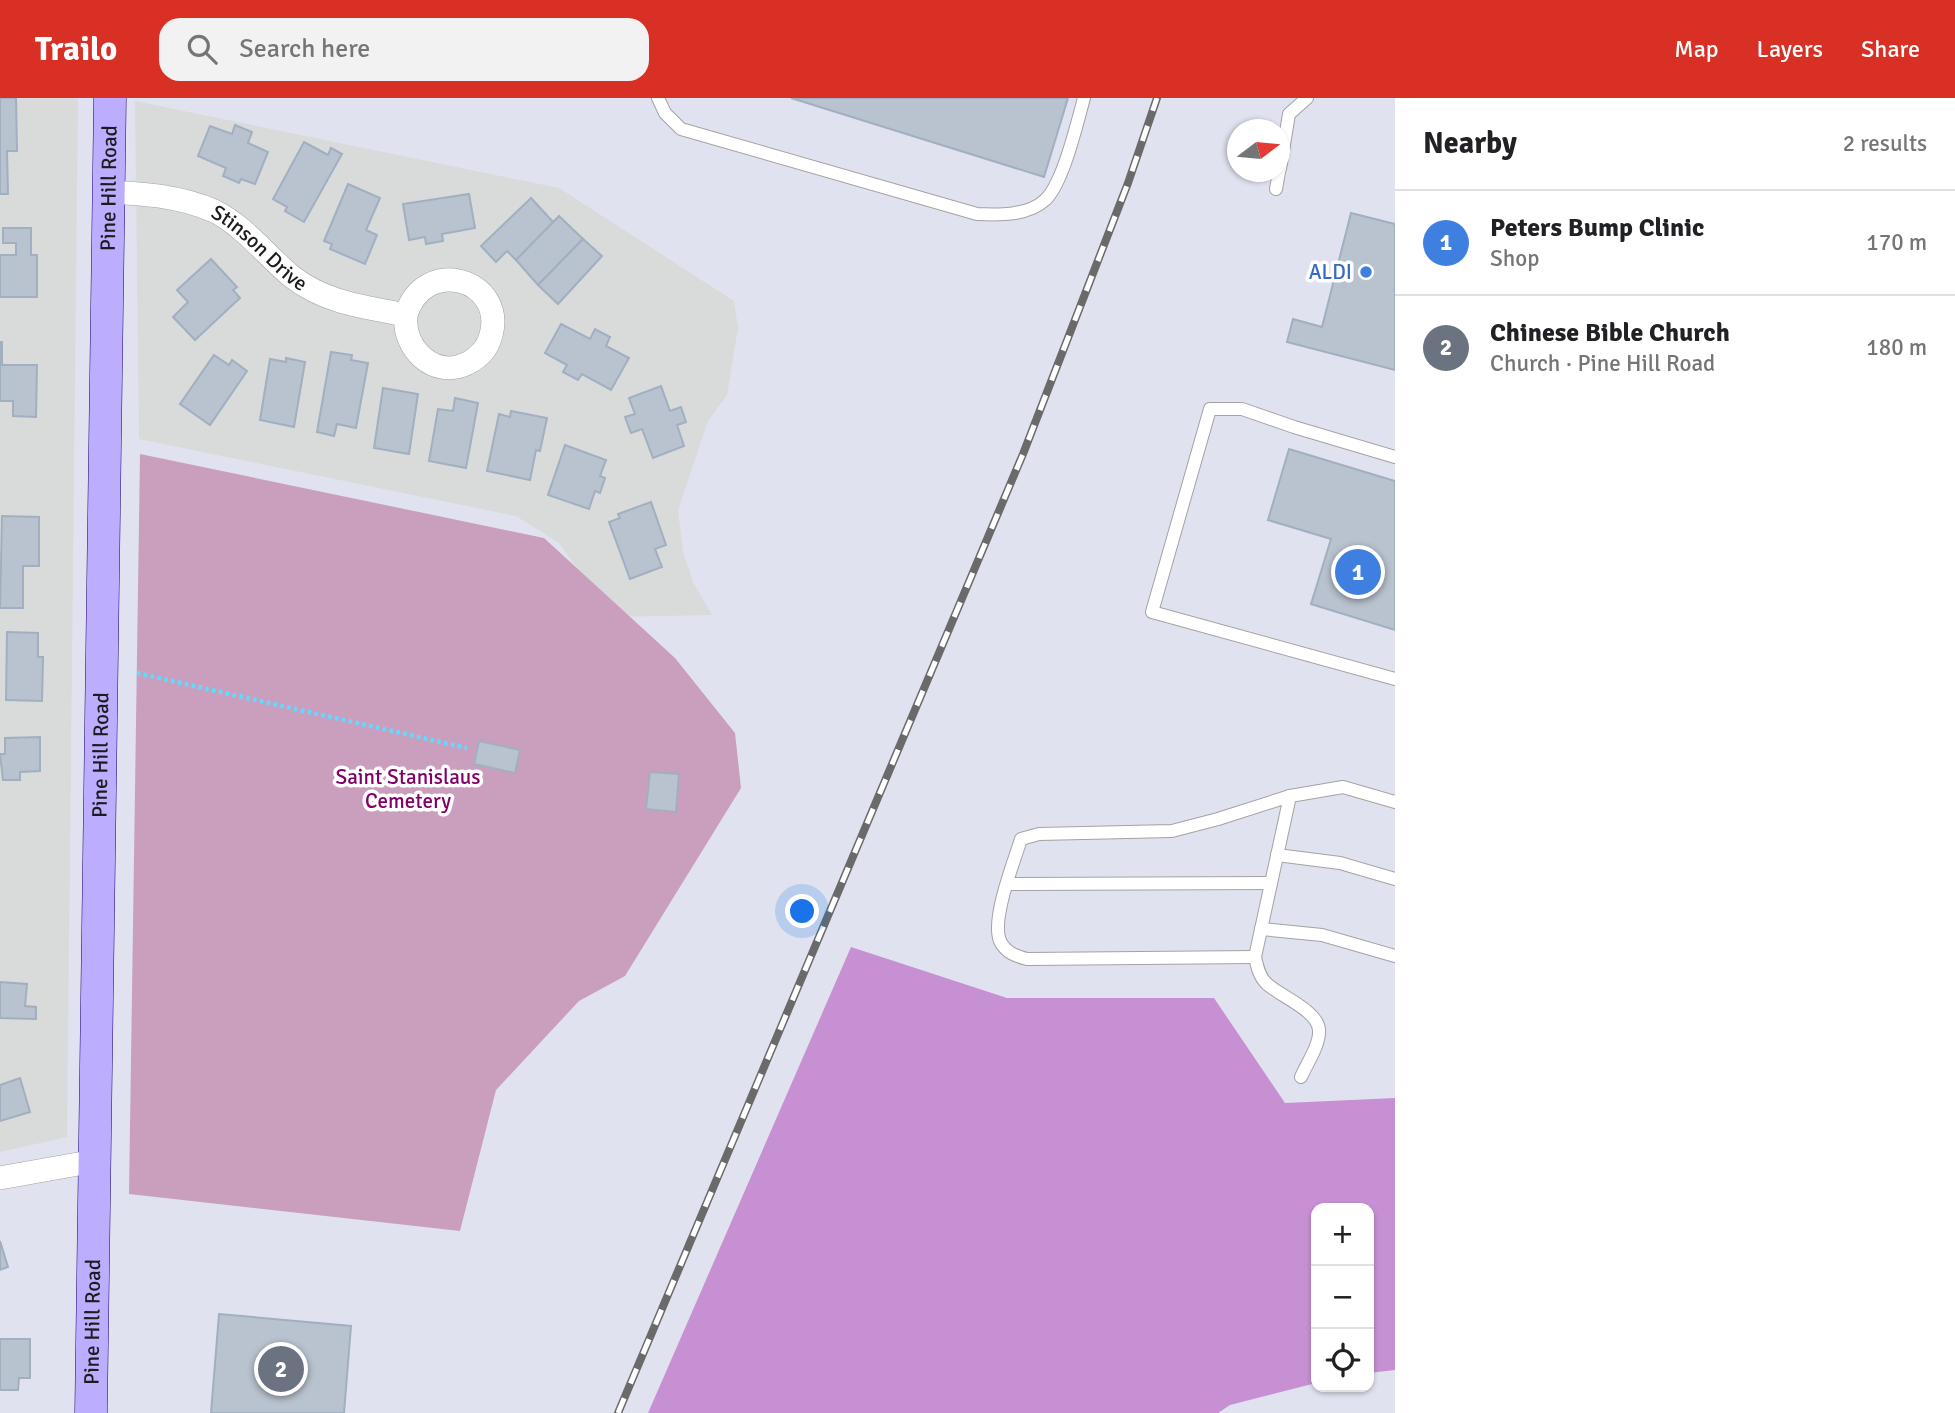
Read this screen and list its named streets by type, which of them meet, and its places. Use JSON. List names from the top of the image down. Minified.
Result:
{"streets":{"street":["Pine Hill Road","Stinson Drive"]},"crossings":[["Pine Hill Road","Stinson Drive"]],"parks":["Saint Stanislaus Cemetery"],"places":["ALDI"],"north":"right","page":{"header":"Trailo","search":"Search here","nav":["Map","Layers","Share"],"heading":["Nearby","2 results"],"list":[{"mark":"1","name":"Peters Bump Clinic","note":"Shop","value":"170 m"},{"mark":"2","name":"Chinese Bible Church","note":"Church · Pine Hill Road","value":"180 m"}],"pins":["1","2"],"map_buttons":["+","−"]}}
